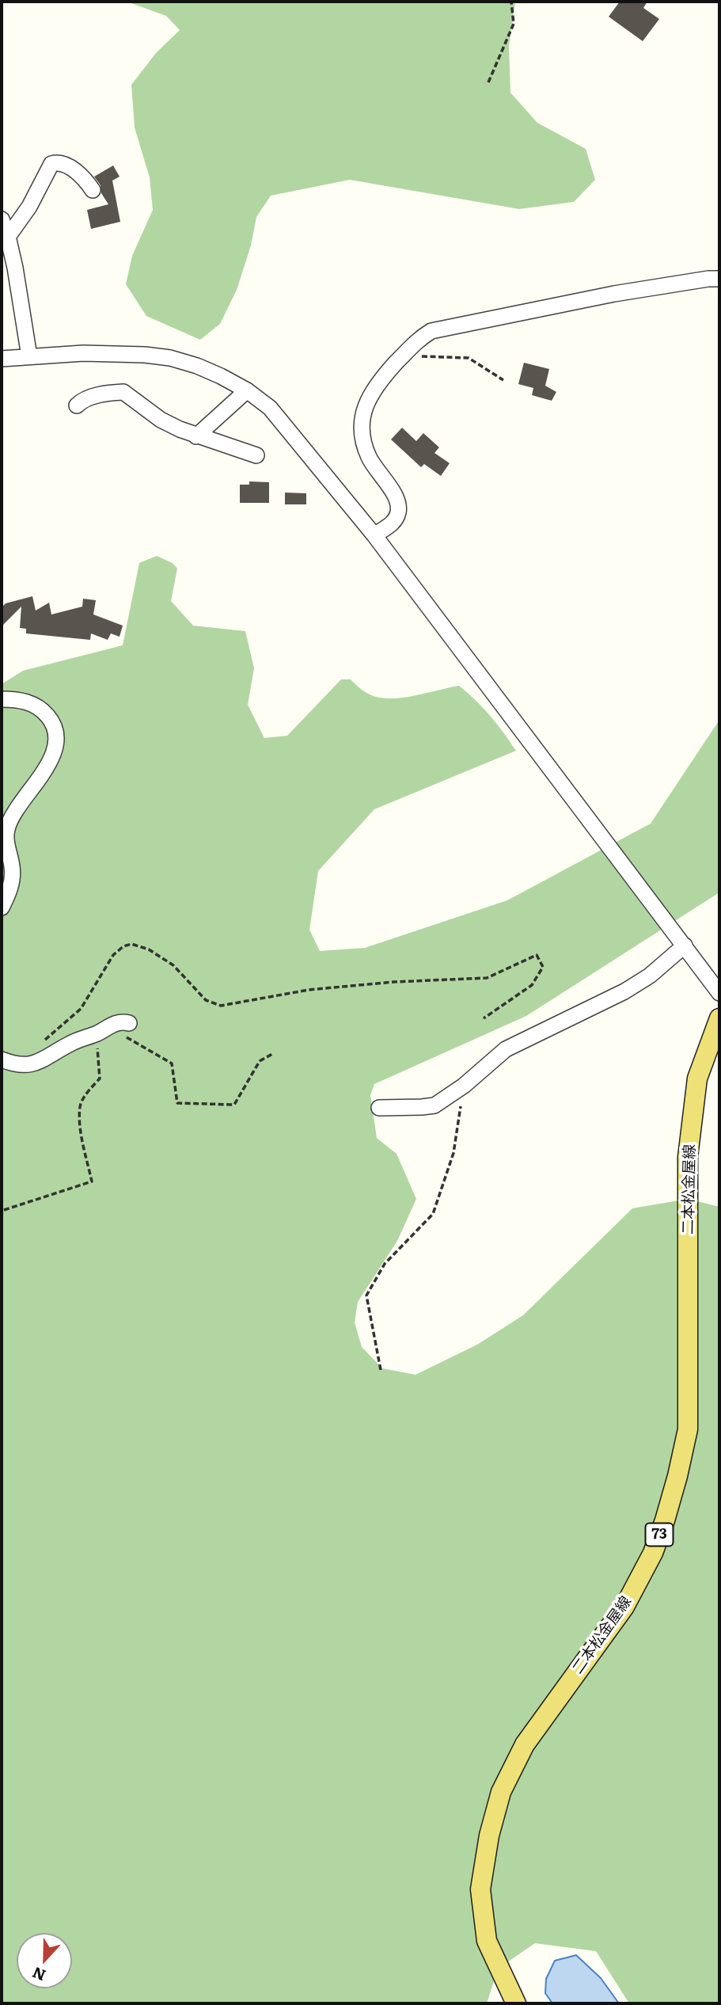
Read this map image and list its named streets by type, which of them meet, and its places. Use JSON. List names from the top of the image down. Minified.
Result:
{"streets":{"main road":["二本松金屋線","73"]},"north":"bottom"}
